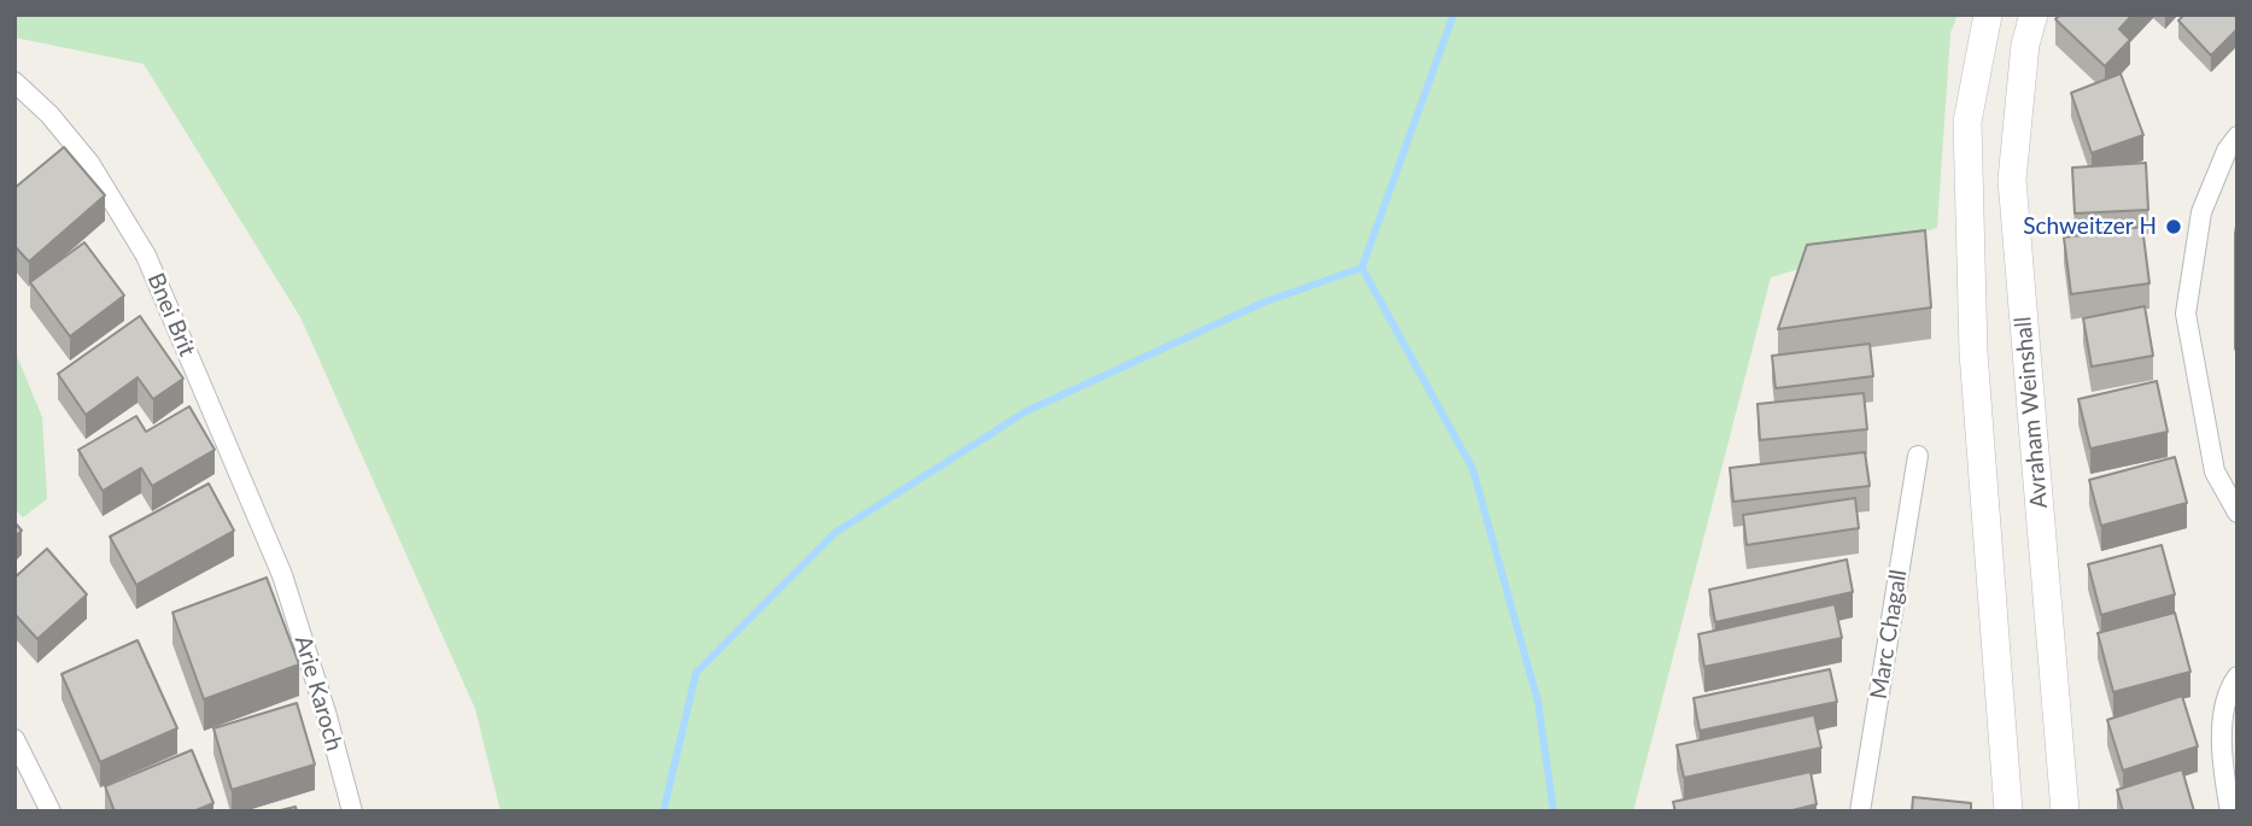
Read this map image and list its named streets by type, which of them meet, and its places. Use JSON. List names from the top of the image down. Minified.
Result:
{"streets":{"main road":["Avraham Weinshall"],"street":["Bnei Brit","Marc Chagall","Arie Karoch"]},"crossings":[["Bnei Brit","Arie Karoch"]],"places":["Schweitzer H"]}
